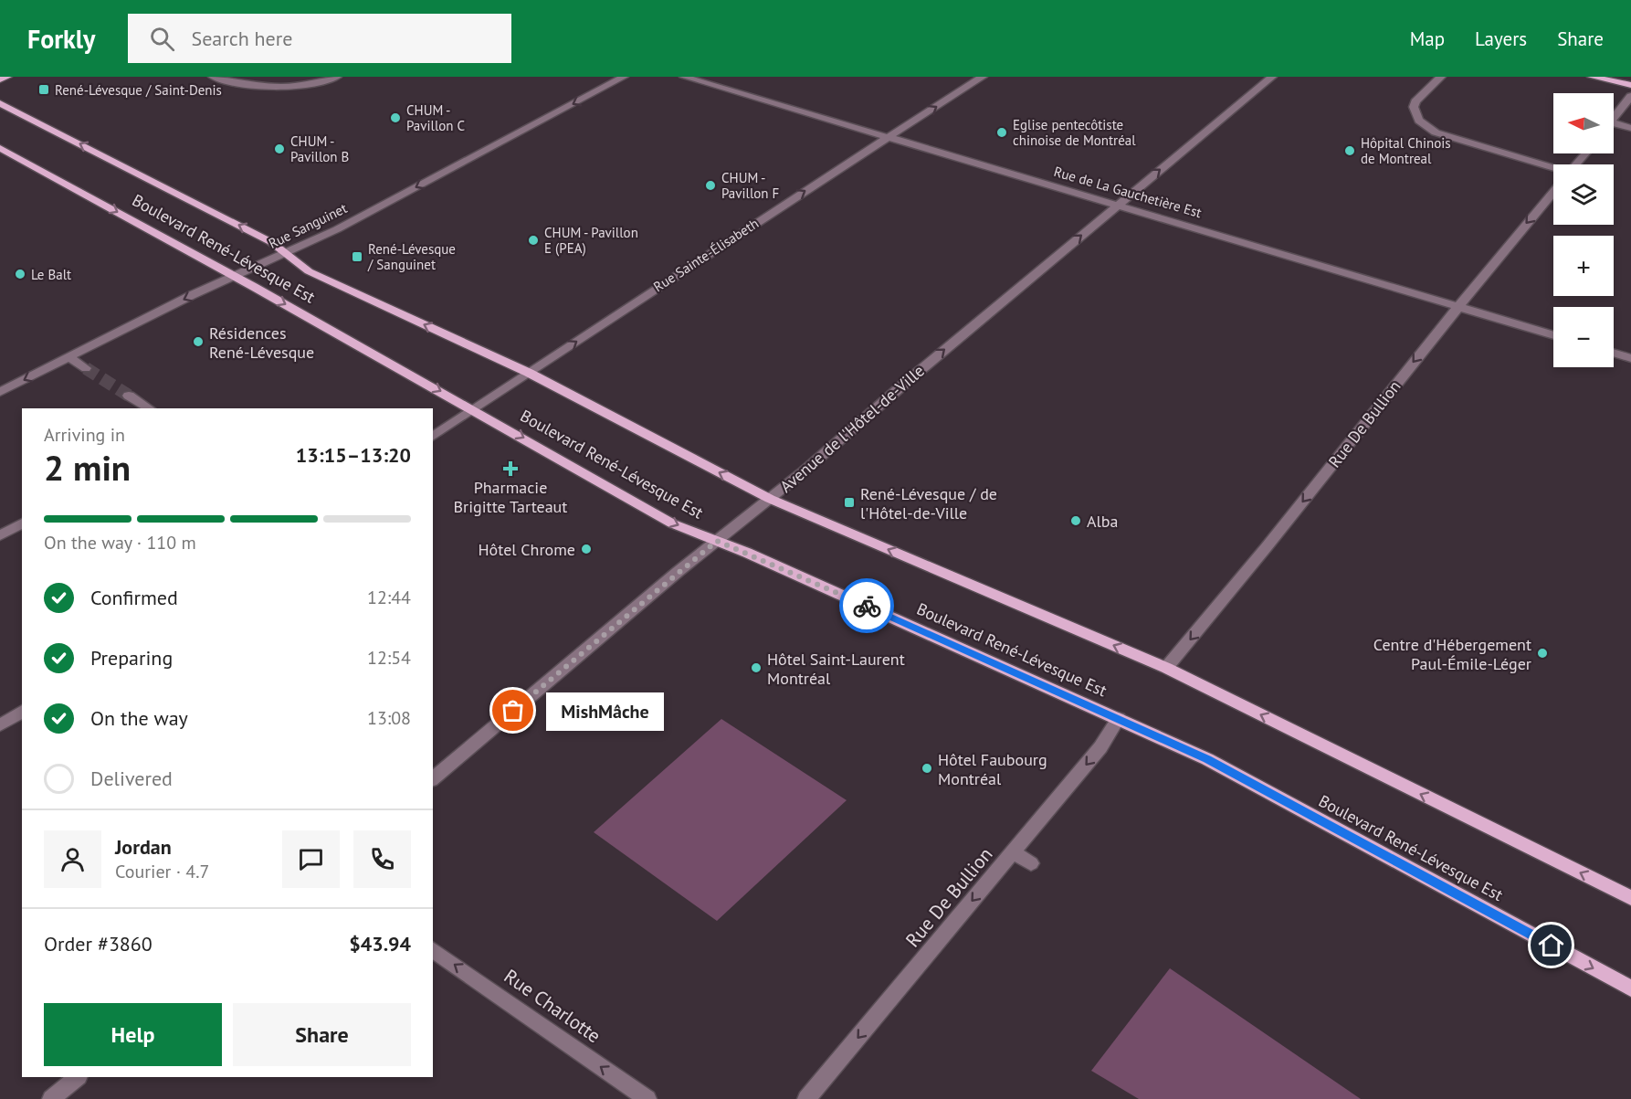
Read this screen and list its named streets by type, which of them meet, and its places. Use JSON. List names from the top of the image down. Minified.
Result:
{"streets":{"main road":["Boulevard René-Lévesque Est"],"street":["Rue de La Gauchetière Est","Rue Sanguinet","Rue Sainte-Élisabeth","Rue De Bullion","Avenue de l'Hôtel-de-Ville","Rue Charlotte"]},"crossings":[["Rue de La Gauchetière Est","Rue Sainte-Élisabeth"],["Rue de La Gauchetière Est","Rue De Bullion"],["Rue de La Gauchetière Est","Avenue de l'Hôtel-de-Ville"],["Rue Sanguinet","Boulevard René-Lévesque Est"],["Boulevard René-Lévesque Est","Rue Sainte-Élisabeth"],["Boulevard René-Lévesque Est","Rue De Bullion"],["Boulevard René-Lévesque Est","Avenue de l'Hôtel-de-Ville"]],"one_way":["Rue Sanguinet","Rue Sainte-Élisabeth","Rue De Bullion","Avenue de l'Hôtel-de-Ville","Rue Charlotte"],"places":{"transit":["René-Lévesque / Saint-Denis","René-Lévesque / Sanguinet","René-Lévesque / de l'Hôtel-de-Ville"],"other":["CHUM - Pavillon C","Eglise pentecôtiste chinoise de Montréal","CHUM - Pavillon B","Hôpital Chinois de Montreal","CHUM - Pavillon F","CHUM - Pavillon E (PEA)","Le Balt","Résidences René-Lévesque","Alba","Hôtel Chrome","Centre d'Hébergement Paul-Émile-Léger","Hôtel Saint-Laurent Montréal","MishMâche","Hôtel Faubourg Montréal"],"health":["Pharmacie Brigitte Tarteaut"]},"north":"left","page":{"header":"Forkly","search":"Search here","nav":["Map","Layers","Share"],"map_buttons":["+","−"],"heading":["2 min","Arriving in","13:15–13:20"],"panel":["Jordan","Courier · 4.7","Order #3860","$43.94"],"bar":"On the way · 110 m","list":[["Confirmed","12:44"],["Preparing","12:54"],["On the way","13:08"],"Delivered"],"bubble":"MishMâche","buttons":["Help","Share"]}}
